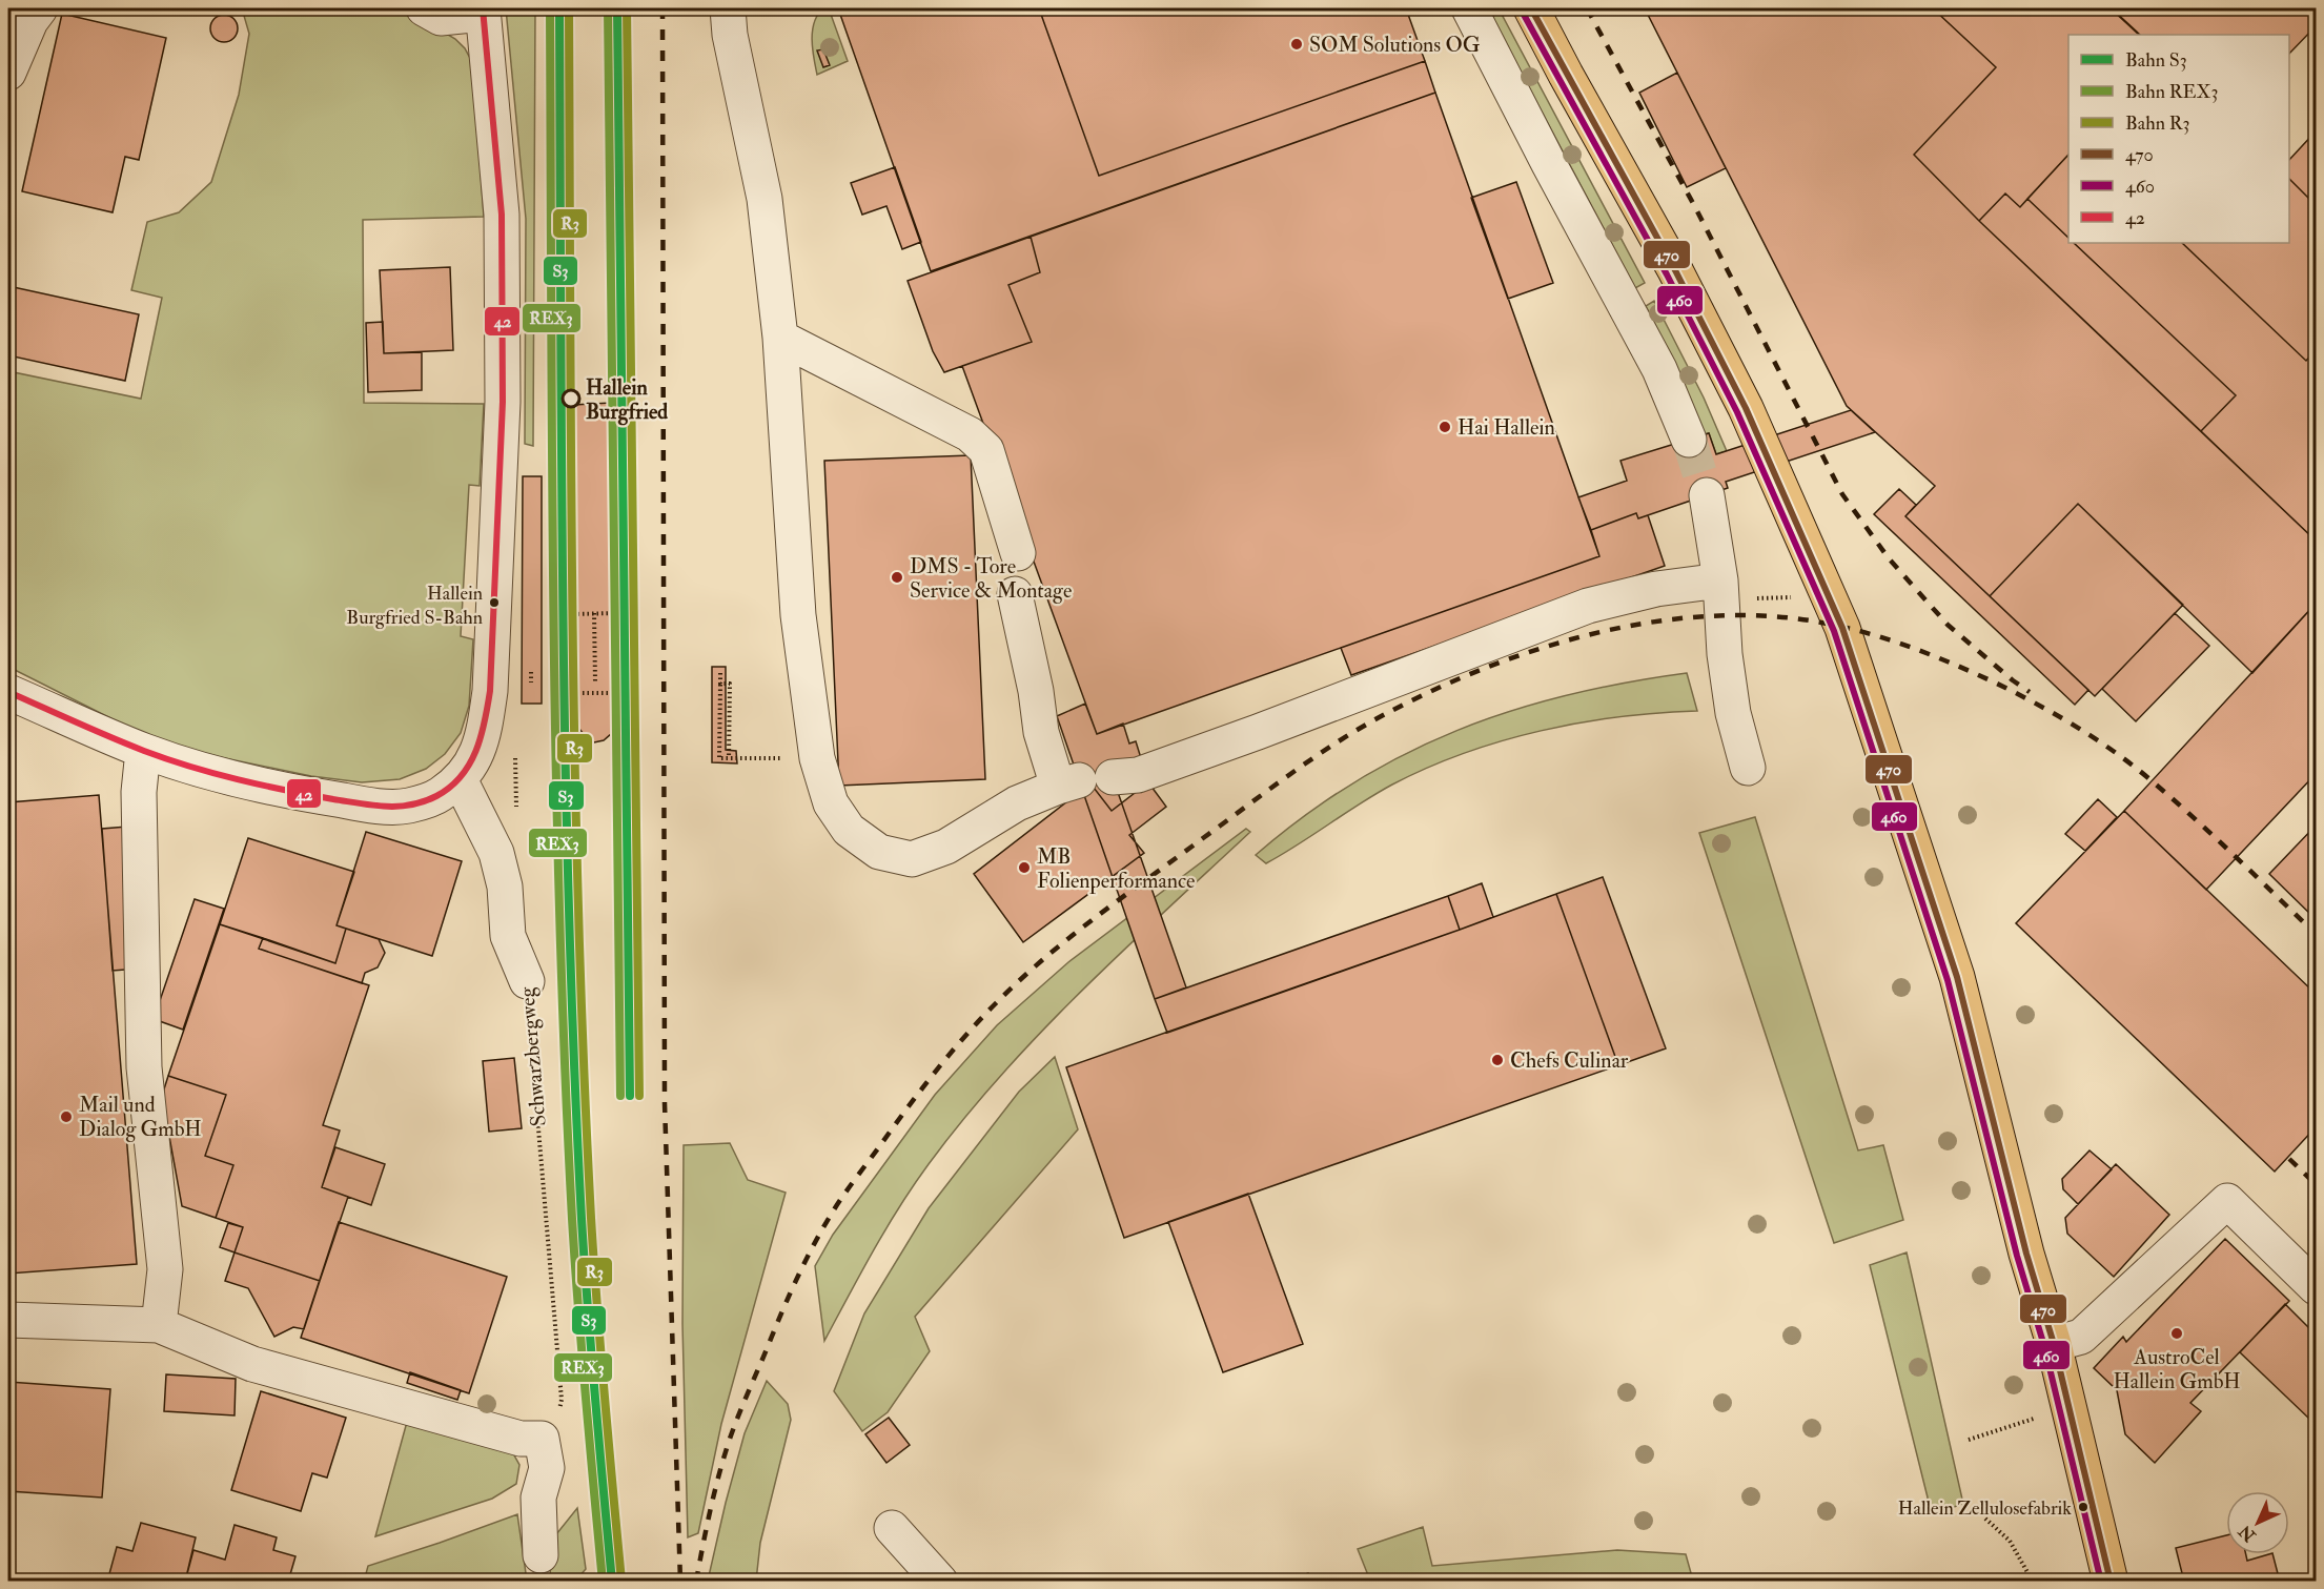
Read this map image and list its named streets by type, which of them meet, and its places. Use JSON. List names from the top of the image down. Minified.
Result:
{"streets":{"street":["Schwarzbergweg"]},"places":["SOM Solutions OG","Hallein Burgfried","Hai Hallein","DMS - Tore Service & Montage","Hallein Burgfried S-Bahn","MB Folienperformance","Chefs Culinar","Mail und Dialog GmbH","AustroCel Hallein GmbH","Hallein Zellulosefabrik"],"lines":["rail line S3","rail line REX3","rail line R3","transit line 470","transit line 42","transit line 460"],"legend":["Bahn S3","Bahn REX3","Bahn R3","470","460","42"],"north":"bottom left"}
